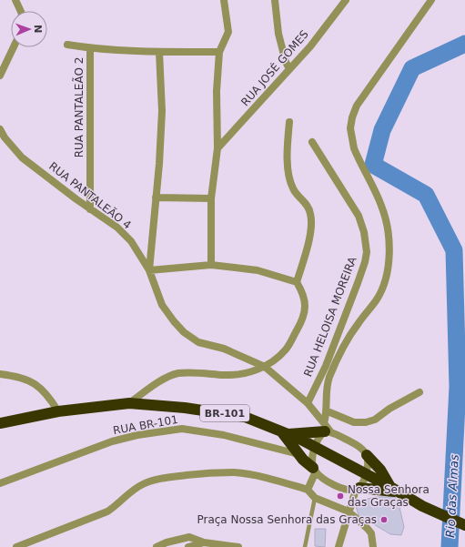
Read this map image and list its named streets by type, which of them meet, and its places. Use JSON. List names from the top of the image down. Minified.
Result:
{"streets":{"highway":["BR-101"],"street":["RUA JOSÉ GOMES","RUA PANTALEÃO 2","RUA PANTALEÃO 4","RUA HELOISA MOREIRA","RUA BR-101"]},"crossings":[["RUA PANTALEÃO 2","RUA PANTALEÃO 4"]],"water":["Rio das Almas"],"places":["Nossa Senhora das Graças","Praça Nossa Senhora das Graças"],"north":"right"}
